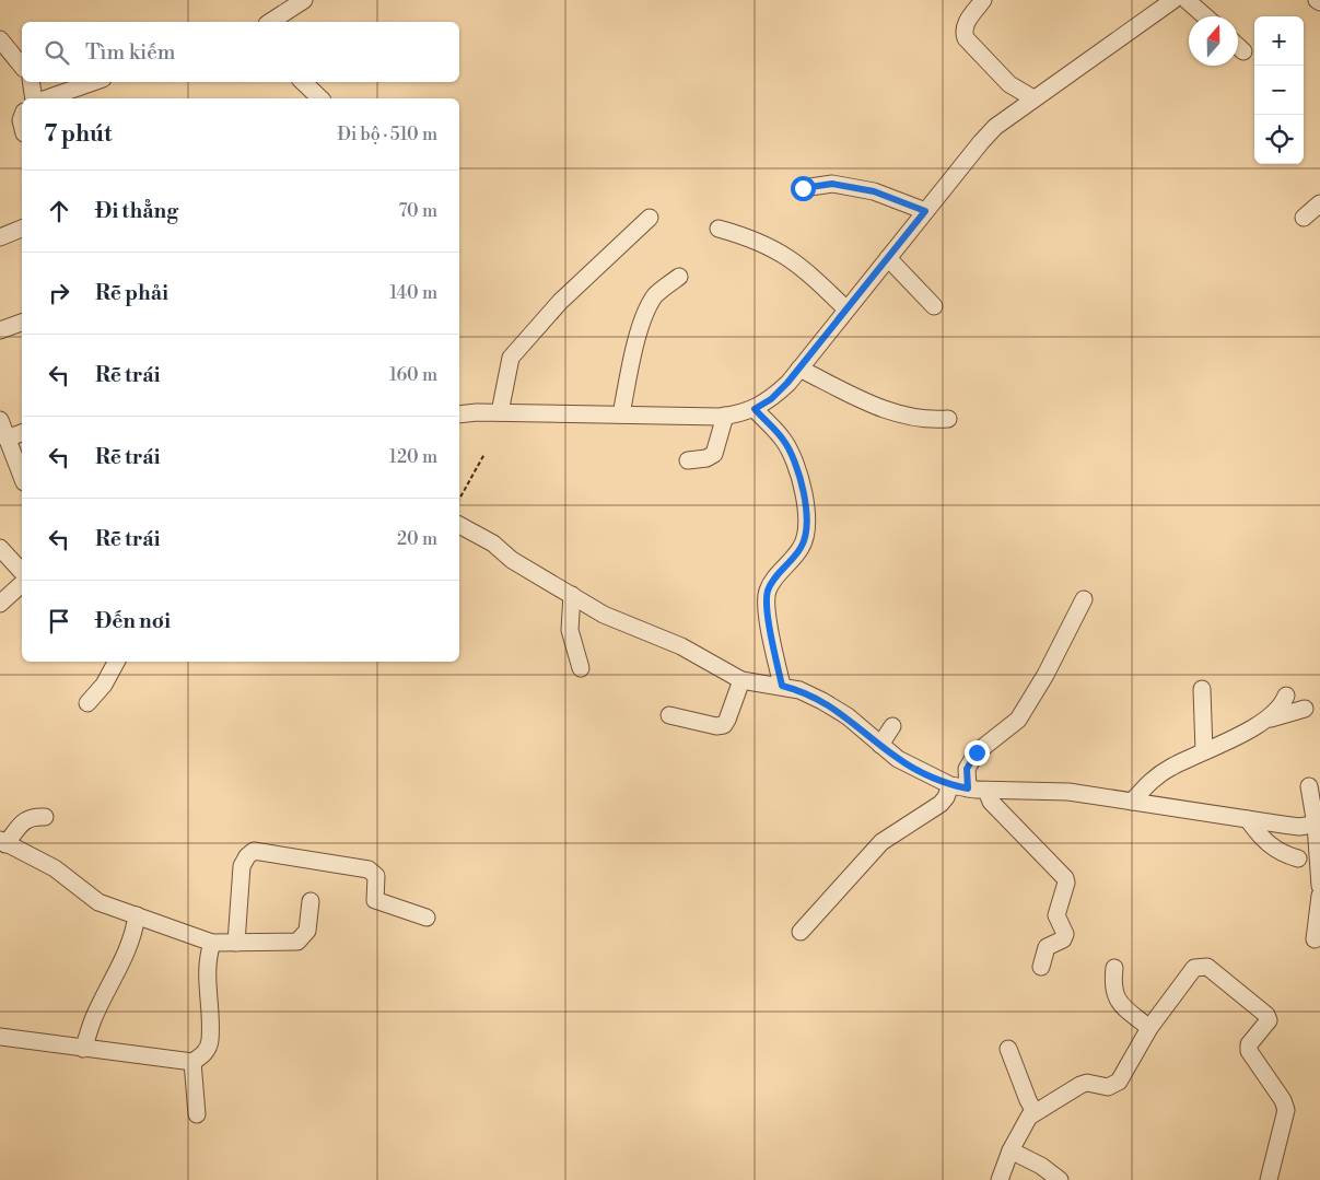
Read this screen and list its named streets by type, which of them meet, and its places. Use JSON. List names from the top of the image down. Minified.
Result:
{"north":"top","page":{"map_buttons":["+","−"],"search":"Tìm kiếm","heading":["7 phút","Đi bộ · 510 m"],"list":[["Đi thẳng","70 m"],["Rẽ phải","140 m"],["Rẽ trái","160 m"],["Rẽ trái","120 m"],["Rẽ trái","20 m"],"Đến nơi"]}}
